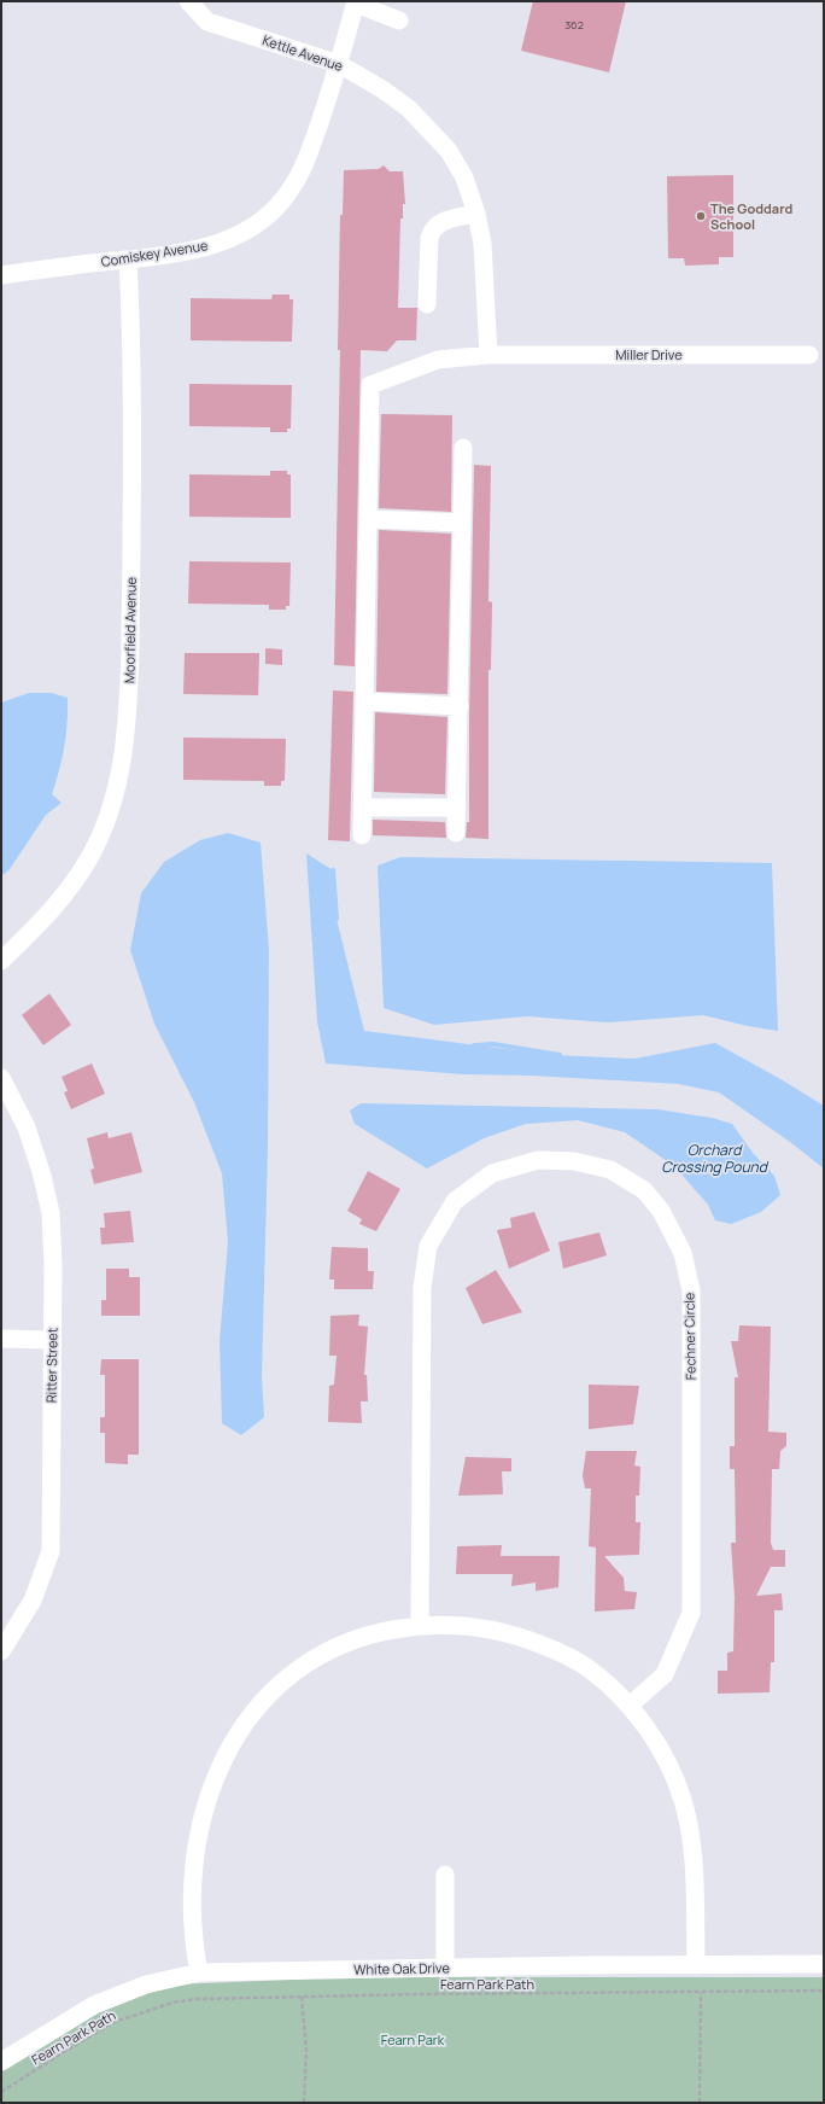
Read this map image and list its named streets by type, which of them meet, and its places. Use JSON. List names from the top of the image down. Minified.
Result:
{"streets":{"street":["Kettle Avenue","Comiskey Avenue","Miller Drive","Moorfield Avenue","Fechner Circle","Ritter Street","White Oak Drive"],"path":["Fearn Park Path"]},"crossings":[["Kettle Avenue","Comiskey Avenue"],["Kettle Avenue","Miller Drive"],["Comiskey Avenue","Moorfield Avenue"]],"water":["Orchard Crossing Pound"],"parks":["Fearn Park"],"places":["The Goddard School"],"house_numbers":["362"]}
